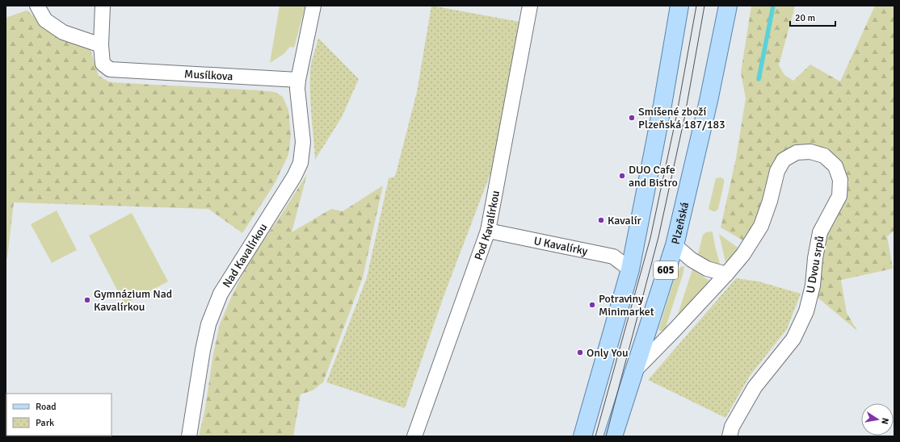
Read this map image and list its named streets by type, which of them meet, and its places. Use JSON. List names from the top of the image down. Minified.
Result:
{"streets":{"main road":["Plzeňská","605"],"street":["Musílkova","Pod Kavalírkou","U Kavalírky","Nad Kavalírkou","U Dvou srpů"]},"crossings":[["Musílkova","Nad Kavalírkou"],["Plzeňská","U Dvou srpů"],["Pod Kavalírkou","U Kavalírky"]],"places":["Smíšené zboží Plzeňská 187/183","DUO Cafe and Bistro","Kavalír","Gymnázium Nad Kavalírkou","Potraviny Minimarket","Only You"],"legend":["Road","Park"],"scale_bar":"20 m","north":"right"}
